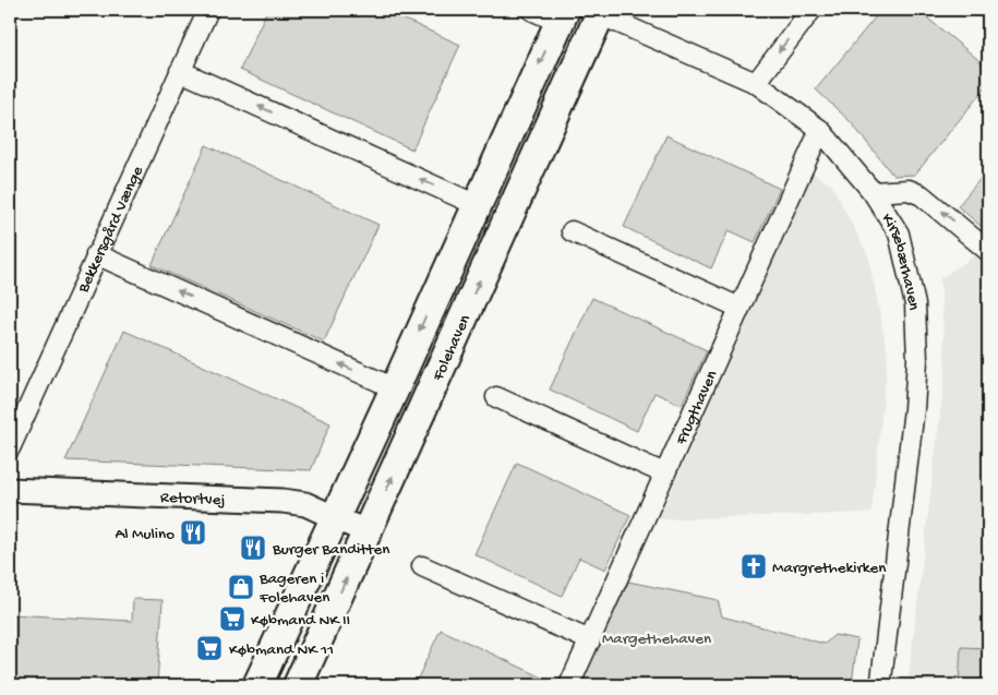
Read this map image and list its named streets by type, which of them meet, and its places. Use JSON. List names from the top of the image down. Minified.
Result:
{"streets":{"main road":["Folehaven"],"street":["Bekkersgård Vænge","Kirsebærhaven","Frugthaven","Retortvej"]},"crossings":[["Kirsebærhaven","Folehaven"],["Kirsebærhaven","Frugthaven"],["Folehaven","Retortvej"]],"parks":["Margethehaven"],"places":{"restaurant":["Al Mulino","Burger Banditten"],"church":["Margrethekirken"],"shop":["Bageren i Folehaven"],"supermarket":["Købmand NK II","Købmand NK 11"]}}
